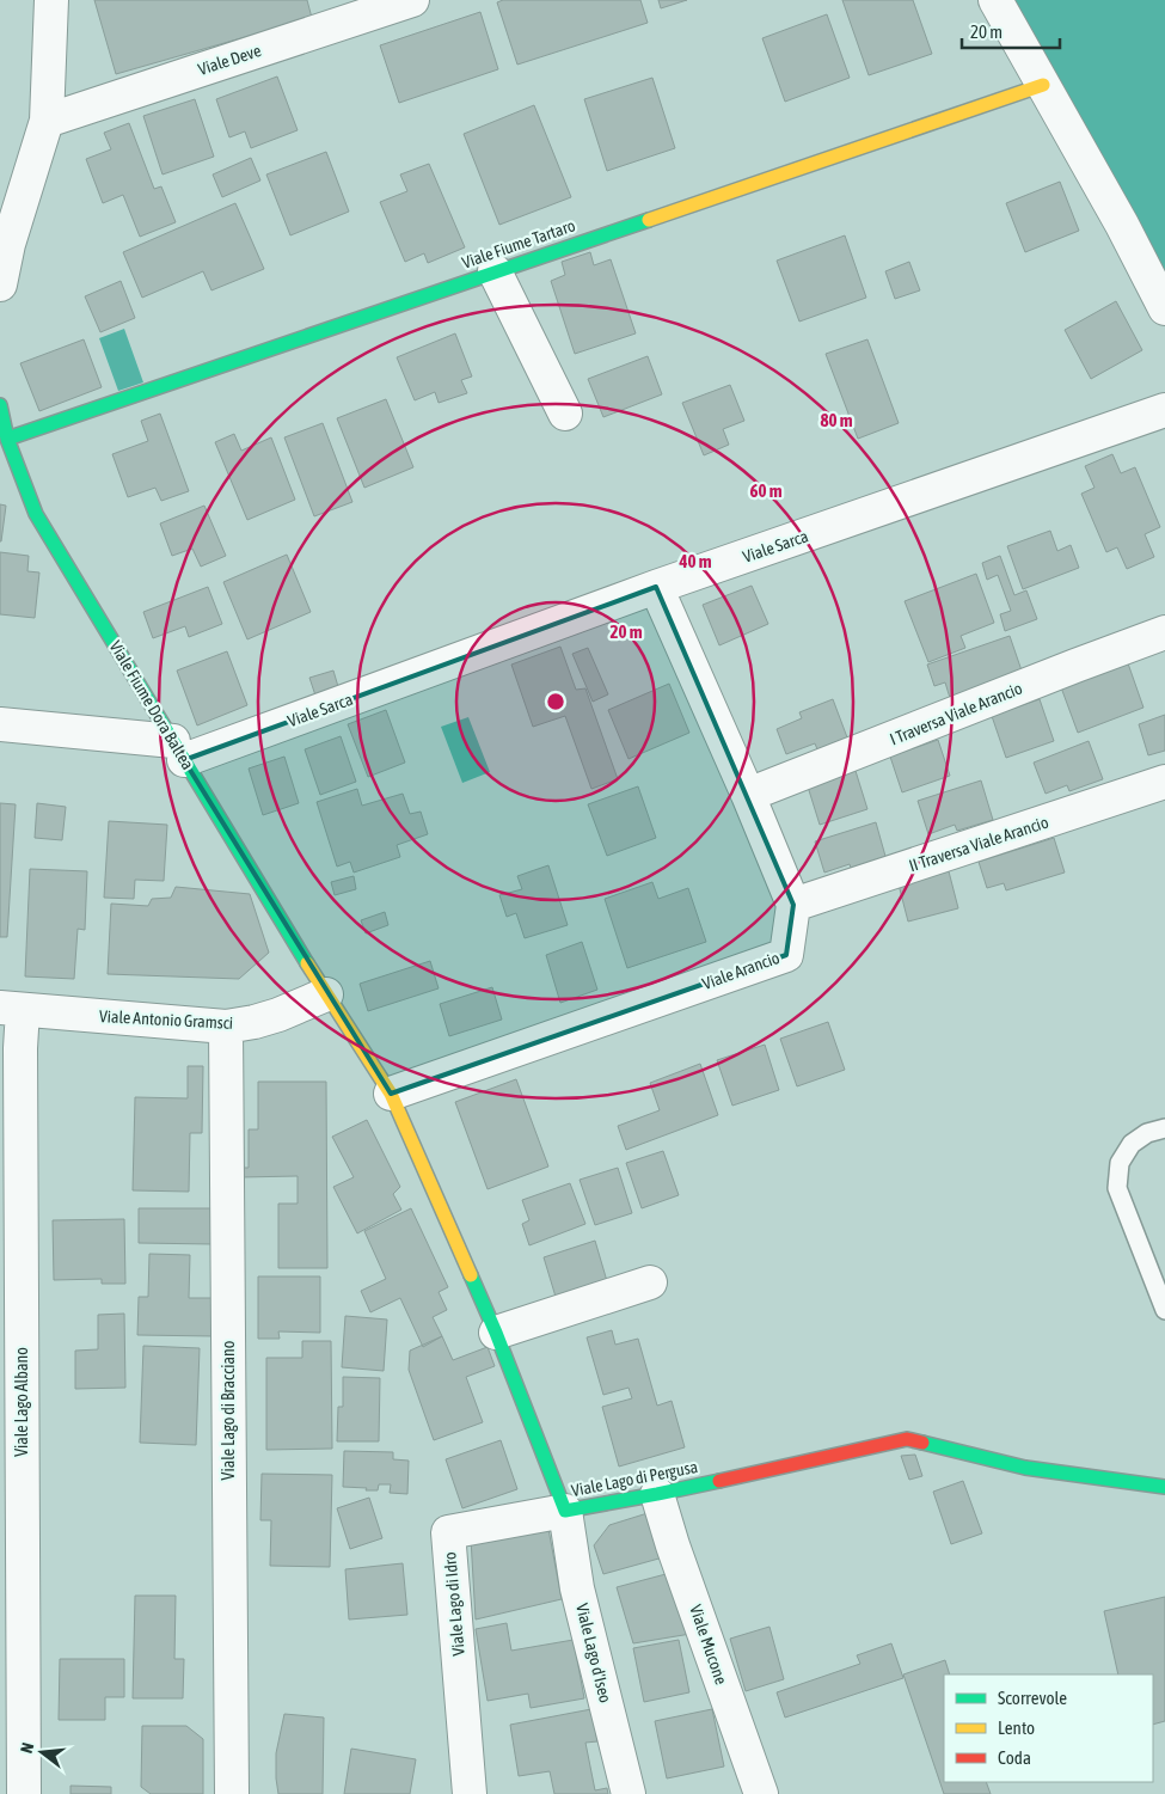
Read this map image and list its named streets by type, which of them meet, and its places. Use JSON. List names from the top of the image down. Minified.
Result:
{"streets":{"street":["Viale Deve","Viale Fiume Tartaro","Viale Sarca","Viale Fiume Dora Baltea","I Traversa Viale Arancio","II Traversa Viale Arancio","Viale Arancio","Viale Antonio Gramsci","Viale Lago Albano","Viale Lago di Bracciano","Viale Lago di Pergusa","Viale Lago di Idro","Viale Mucone","Viale Lago d'Iseo"]},"crossings":[["Viale Fiume Tartaro","Viale Fiume Dora Baltea"],["Viale Sarca","Viale Fiume Dora Baltea"],["Viale Fiume Dora Baltea","Viale Antonio Gramsci"],["Viale Fiume Dora Baltea","Viale Lago di Pergusa"],["II Traversa Viale Arancio","Viale Arancio"],["Viale Arancio","Viale Lago di Pergusa"],["Viale Antonio Gramsci","Viale Lago Albano"],["Viale Antonio Gramsci","Viale Lago di Bracciano"],["Viale Antonio Gramsci","Viale Lago di Pergusa"],["Viale Lago di Pergusa","Viale Lago di Idro"],["Viale Lago di Pergusa","Viale Mucone"],["Viale Lago di Pergusa","Viale Lago d'Iseo"],["Viale Lago di Idro","Viale Lago d'Iseo"]],"legend":["Scorrevole","Lento","Coda"],"scale_bar":"20 m","north":"left","rings":["80 m","60 m","40 m","20 m"]}
